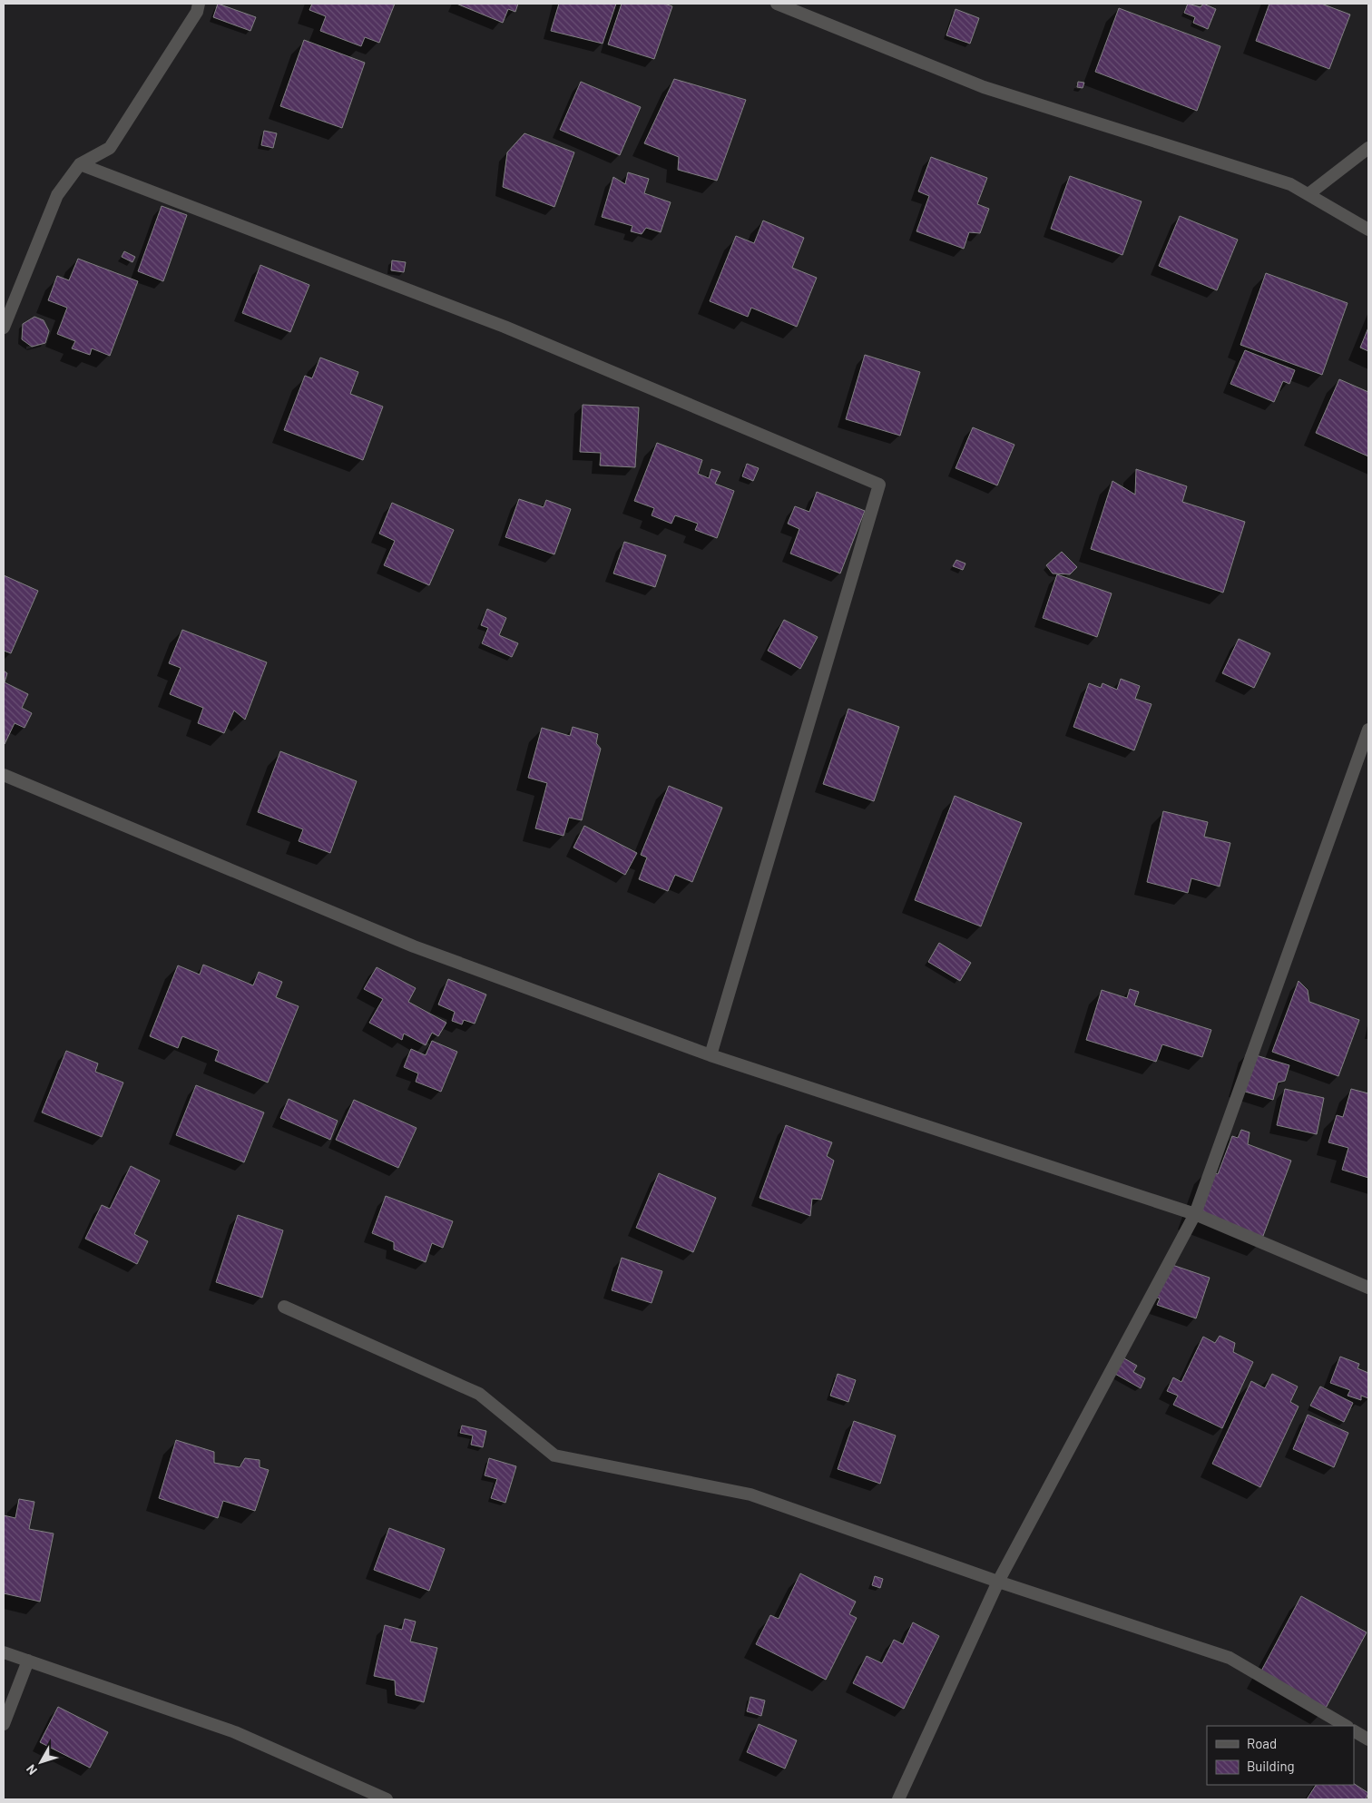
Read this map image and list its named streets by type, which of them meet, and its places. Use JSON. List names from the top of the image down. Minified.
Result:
{"legend":["Road","Building"],"north":"bottom left"}
